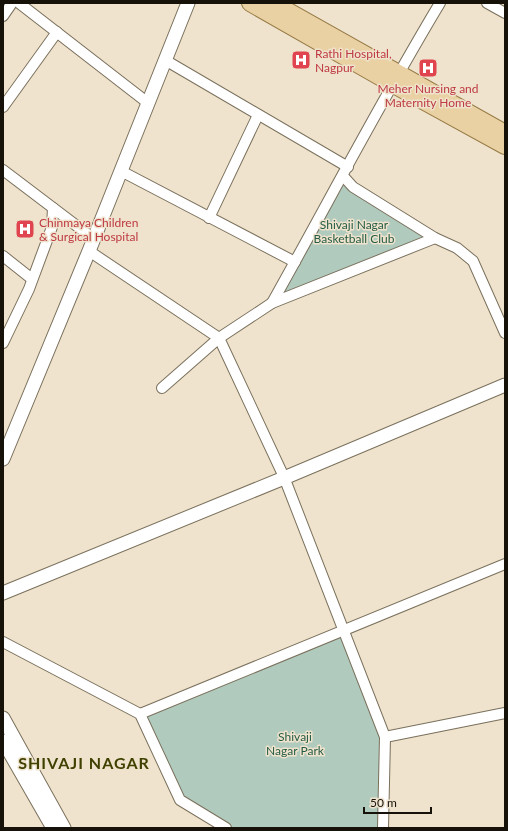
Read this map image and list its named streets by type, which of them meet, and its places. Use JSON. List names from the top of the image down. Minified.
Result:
{"districts":["SHIVAJI NAGAR"],"parks":["Shivaji Nagar Basketball Club","Shivaji Nagar Park"],"places":{"hospital":["Rathi Hospital, Nagpur","Meher Nursing and Maternity Home","Chinmaya Children & Surgical Hospital"]},"scale_bar":"50 m"}
